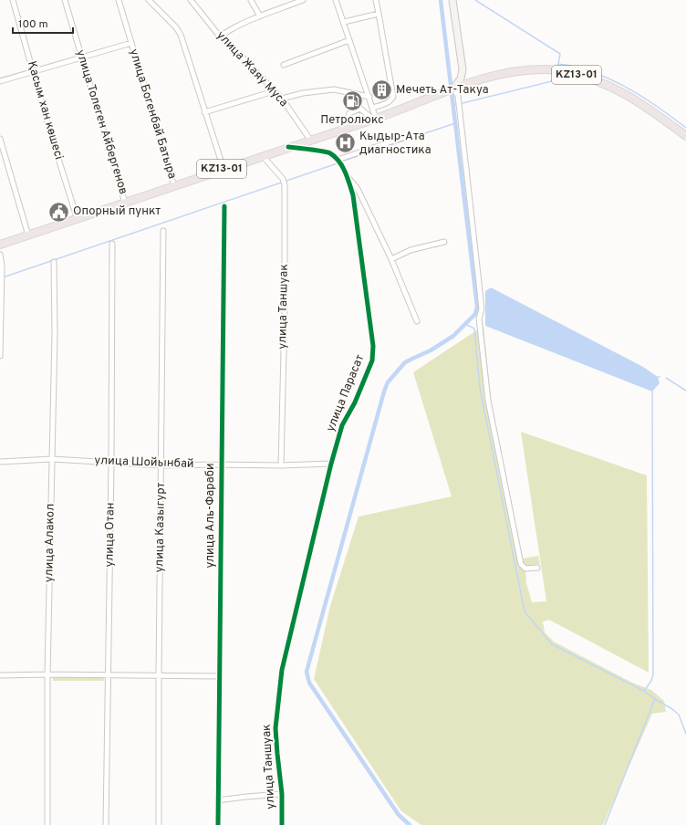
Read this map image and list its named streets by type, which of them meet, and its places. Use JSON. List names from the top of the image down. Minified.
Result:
{"streets":{"main road":["KZ13-01"],"street":["улица Жаяу Муса","Қасым хан көшесі","улица Богенбай Батыра","улица Толеген Айбергенов","улица Таншуак","улица Парасат","улица Шойынбай","улица Аль-Фараби","улица Казыгурт","улица Отан","улица Алакол"]},"crossings":[["улица Жаяу Муса","KZ13-01"],["KZ13-01","Қасым хан көшесі"],["KZ13-01","улица Богенбай Батыра"],["KZ13-01","улица Толеген Айбергенов"],["KZ13-01","улица Таншуак"],["улица Таншуак","улица Парасат"],["улица Таншуак","улица Шойынбай"],["улица Парасат","улица Шойынбай"],["улица Шойынбай","улица Аль-Фараби"],["улица Шойынбай","улица Казыгурт"],["улица Шойынбай","улица Отан"],["улица Шойынбай","улица Алакол"]],"places":{"building":["Мечеть Ат-Такуа"],"fuel station":["Петролюкс"],"hospital":["Кыдыр-Ата диагностика"],"public building":["Опорный пункт"]},"scale_bar":"100 m"}
